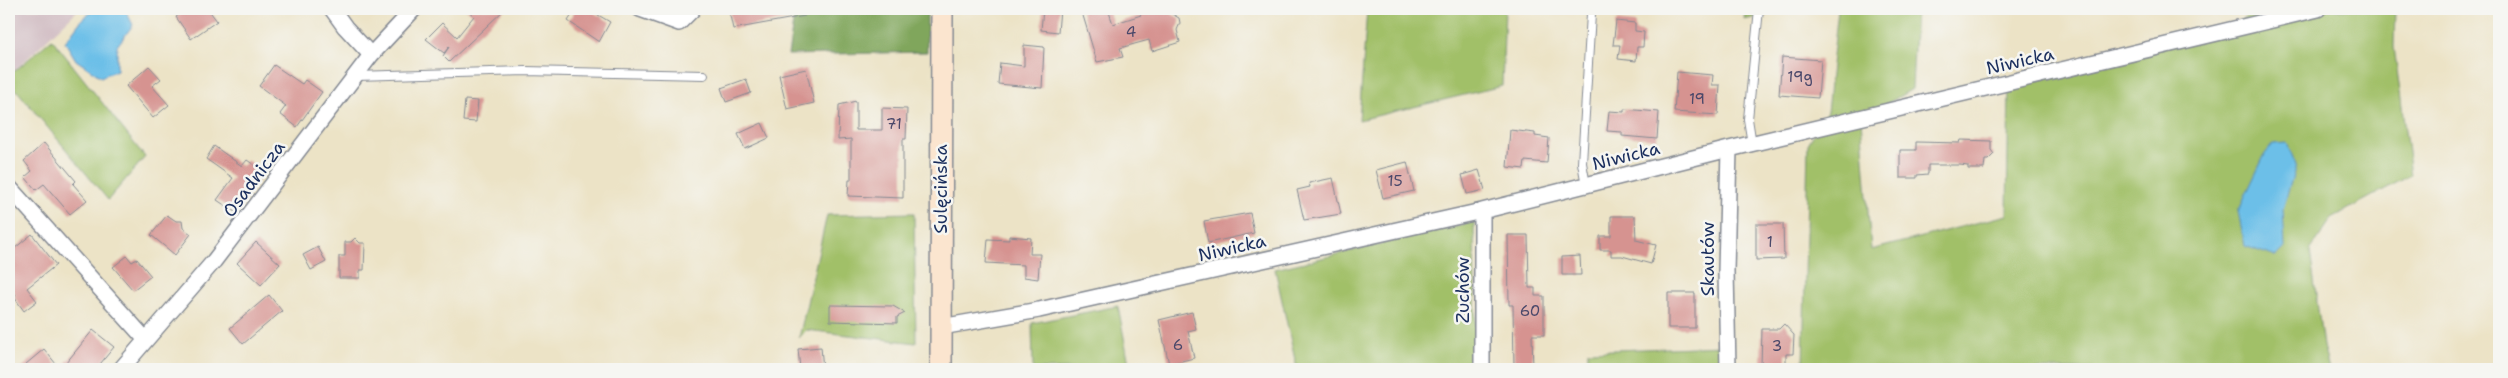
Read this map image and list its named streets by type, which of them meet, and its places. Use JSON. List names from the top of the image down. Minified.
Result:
{"streets":{"street":["Niwicka","Osadnicza","Sulęcińska","Skautów","Zuchów"]},"crossings":[["Niwicka","Sulęcińska"],["Niwicka","Skautów"],["Niwicka","Zuchów"]],"house_numbers":["4","19g","19","71","15","1","60","6","3"]}
